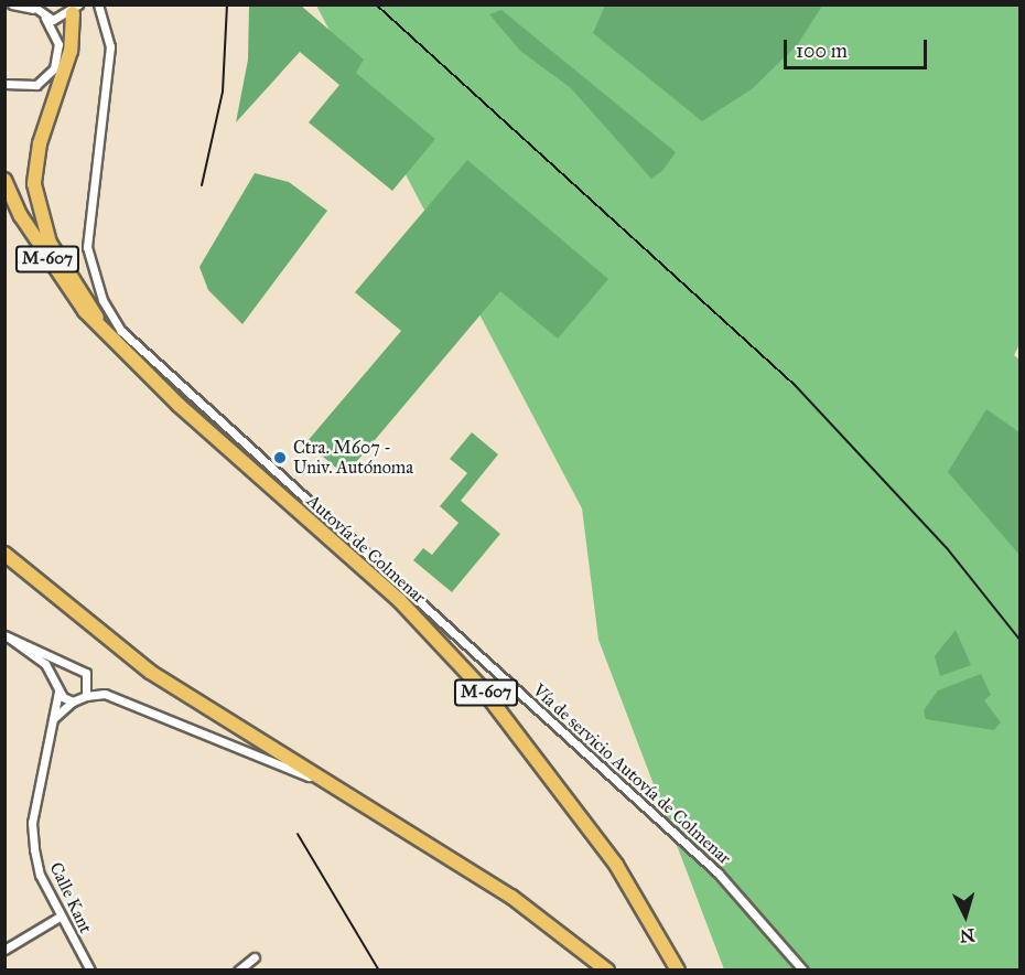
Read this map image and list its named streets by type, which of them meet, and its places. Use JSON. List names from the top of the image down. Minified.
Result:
{"streets":{"highway":["M-607","Autovía de Colmenar"],"street":["Vía de servicio Autovía de Colmenar","Calle Kant"]},"places":["Ctra. M607 - Univ. Autónoma"],"scale_bar":"100 m","north":"bottom"}
